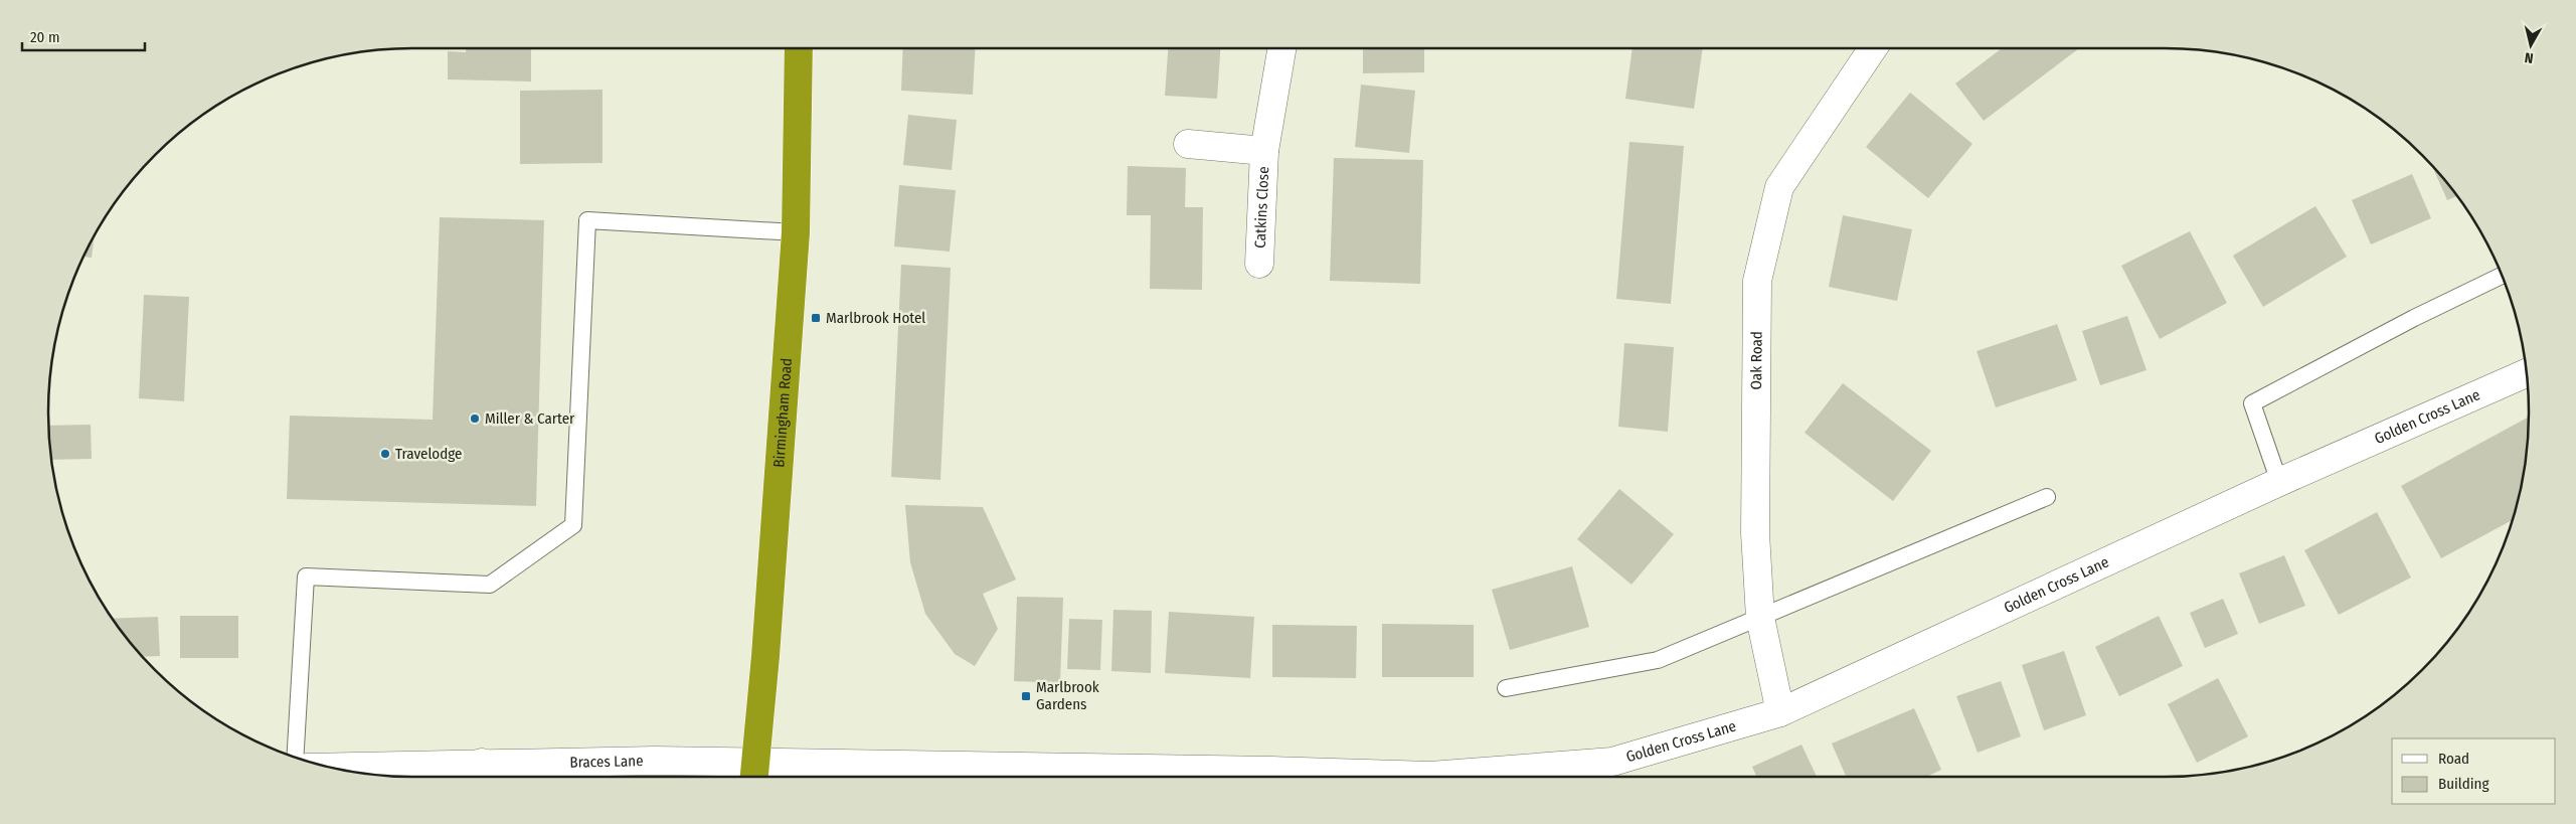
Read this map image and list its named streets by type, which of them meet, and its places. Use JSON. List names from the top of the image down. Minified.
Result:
{"streets":{"highway":["Birmingham Road"],"main road":["Catkins Close","Oak Road","Golden Cross Lane","Braces Lane"]},"crossings":[["Oak Road","Golden Cross Lane"],["Birmingham Road","Golden Cross Lane"],["Birmingham Road","Braces Lane"],["Golden Cross Lane","Braces Lane"]],"places":{"transit":["Marlbrook Hotel","Marlbrook Gardens"],"other":["Miller & Carter","Travelodge"]},"legend":["Road","Building"],"scale_bar":"20 m","north":"bottom"}
